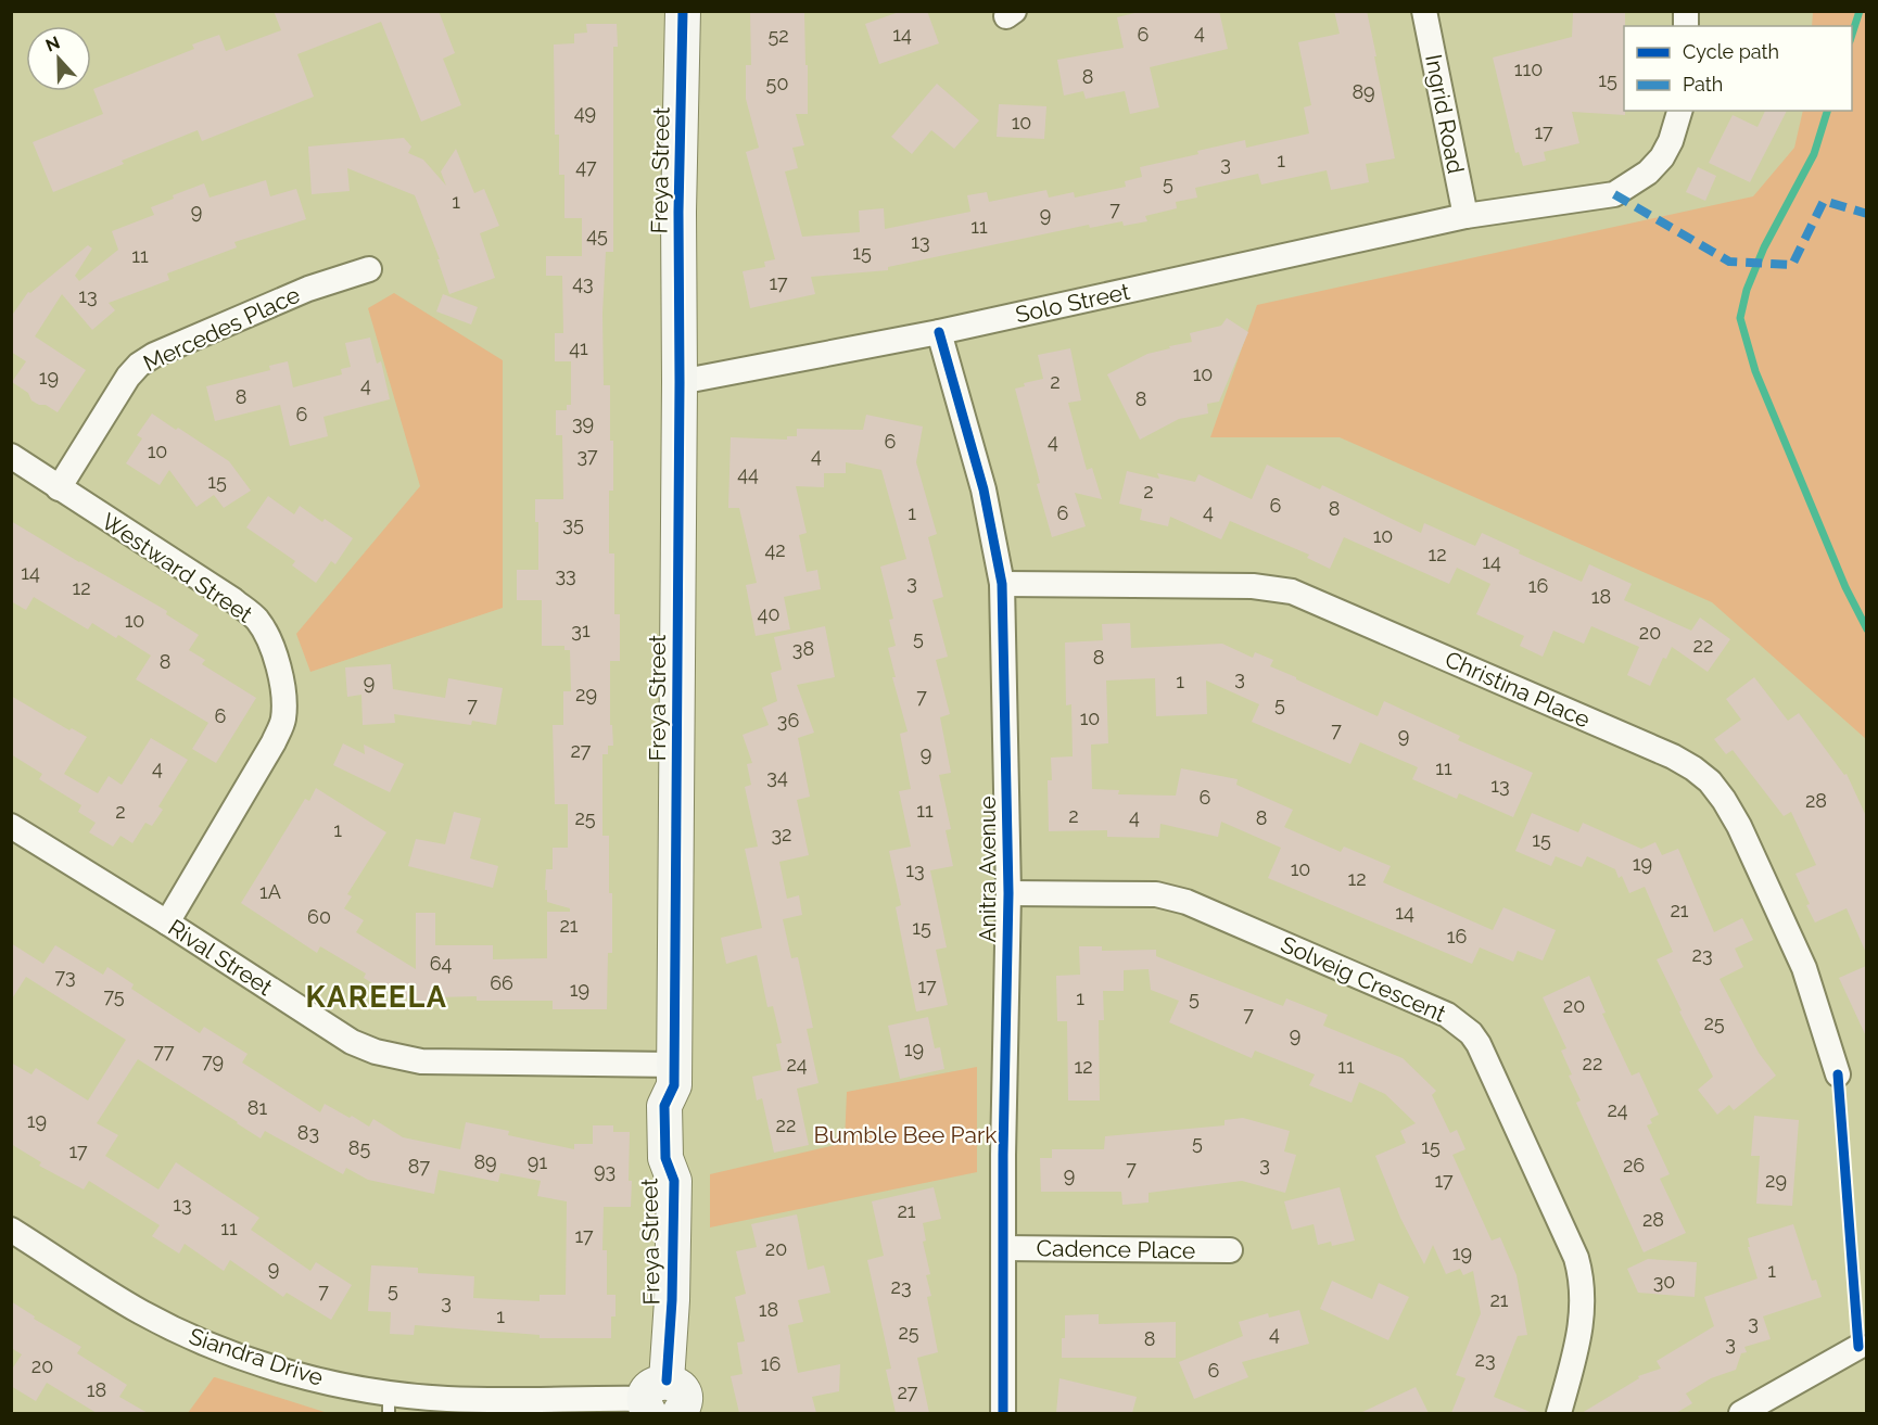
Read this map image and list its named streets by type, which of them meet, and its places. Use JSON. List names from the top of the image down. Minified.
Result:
{"streets":{"street":["Ingrid Road","Freya Street","Solo Street","Mercedes Place","Westward Street","Christina Place","Anitra Avenue","Rival Street","Solveig Crescent","Cadence Place","Siandra Drive"]},"crossings":[["Ingrid Road","Solo Street"],["Freya Street","Solo Street"],["Freya Street","Rival Street"],["Freya Street","Siandra Drive"],["Solo Street","Anitra Avenue"],["Mercedes Place","Westward Street"],["Westward Street","Rival Street"],["Christina Place","Anitra Avenue"],["Anitra Avenue","Solveig Crescent"],["Anitra Avenue","Cadence Place"]],"districts":["KAREELA"],"parks":["Bumble Bee Park"],"house_numbers":["4","14","6","52","110","8","15","50","89","49","10","17","1","3","47","5","1","7","9","9","11","45","13","15","11","43","17","13","41","10","19","2","4","8","8","6","39","6","4","10","37","4","44","15","2","6","8","4","1","6","35","10","42","12","14","14","33","3","16","12","18","40","10","31","20","5","22","38","8","8","3","1","9","29","7","5","7","6","10","36","7","9","27","9","4","11","34","13","6","28","11","2","2","4","25","8","1","32","15","19","10","13","12","1A","21","14","60","21","15","16","23","64","73","66","17","19","75","1","5","20","7","25","9","19","77","79","22","24","12","11","81","24","19","22","83","5","15","85","17","89","91","3","26","87","7","93","9","17","29","13","21","28","11","17","20","19","9","1","30","23","5","7","21","3","18","1","3","25","4","8","3","23","16","20","6","18","27"],"legend":["Cycle path","Path"],"north":"top"}
